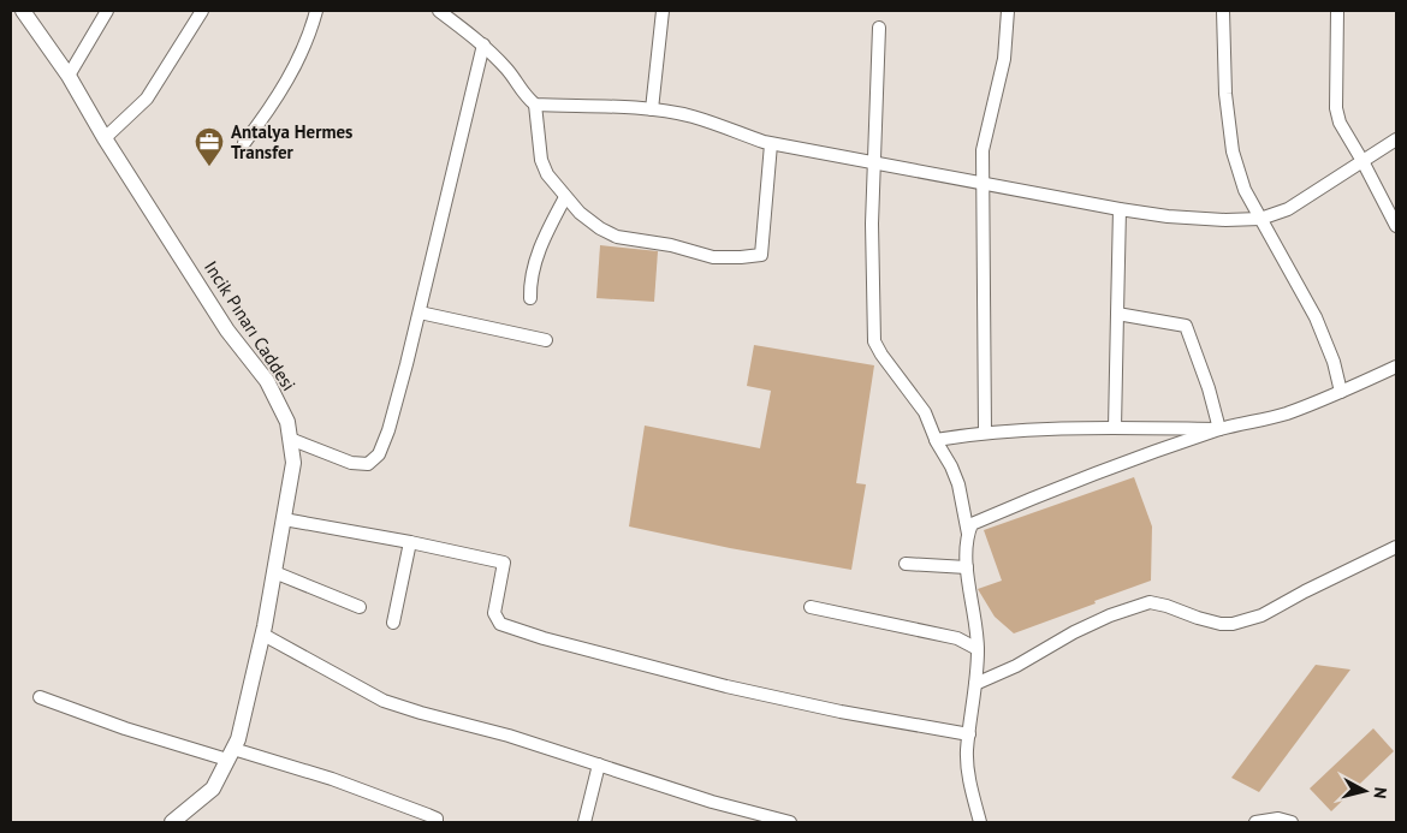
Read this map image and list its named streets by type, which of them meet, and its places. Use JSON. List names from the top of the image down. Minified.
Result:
{"streets":{"main road":["Incik Pınarı Caddesi"]},"places":{"office":["Antalya Hermes Transfer"]},"north":"right"}
